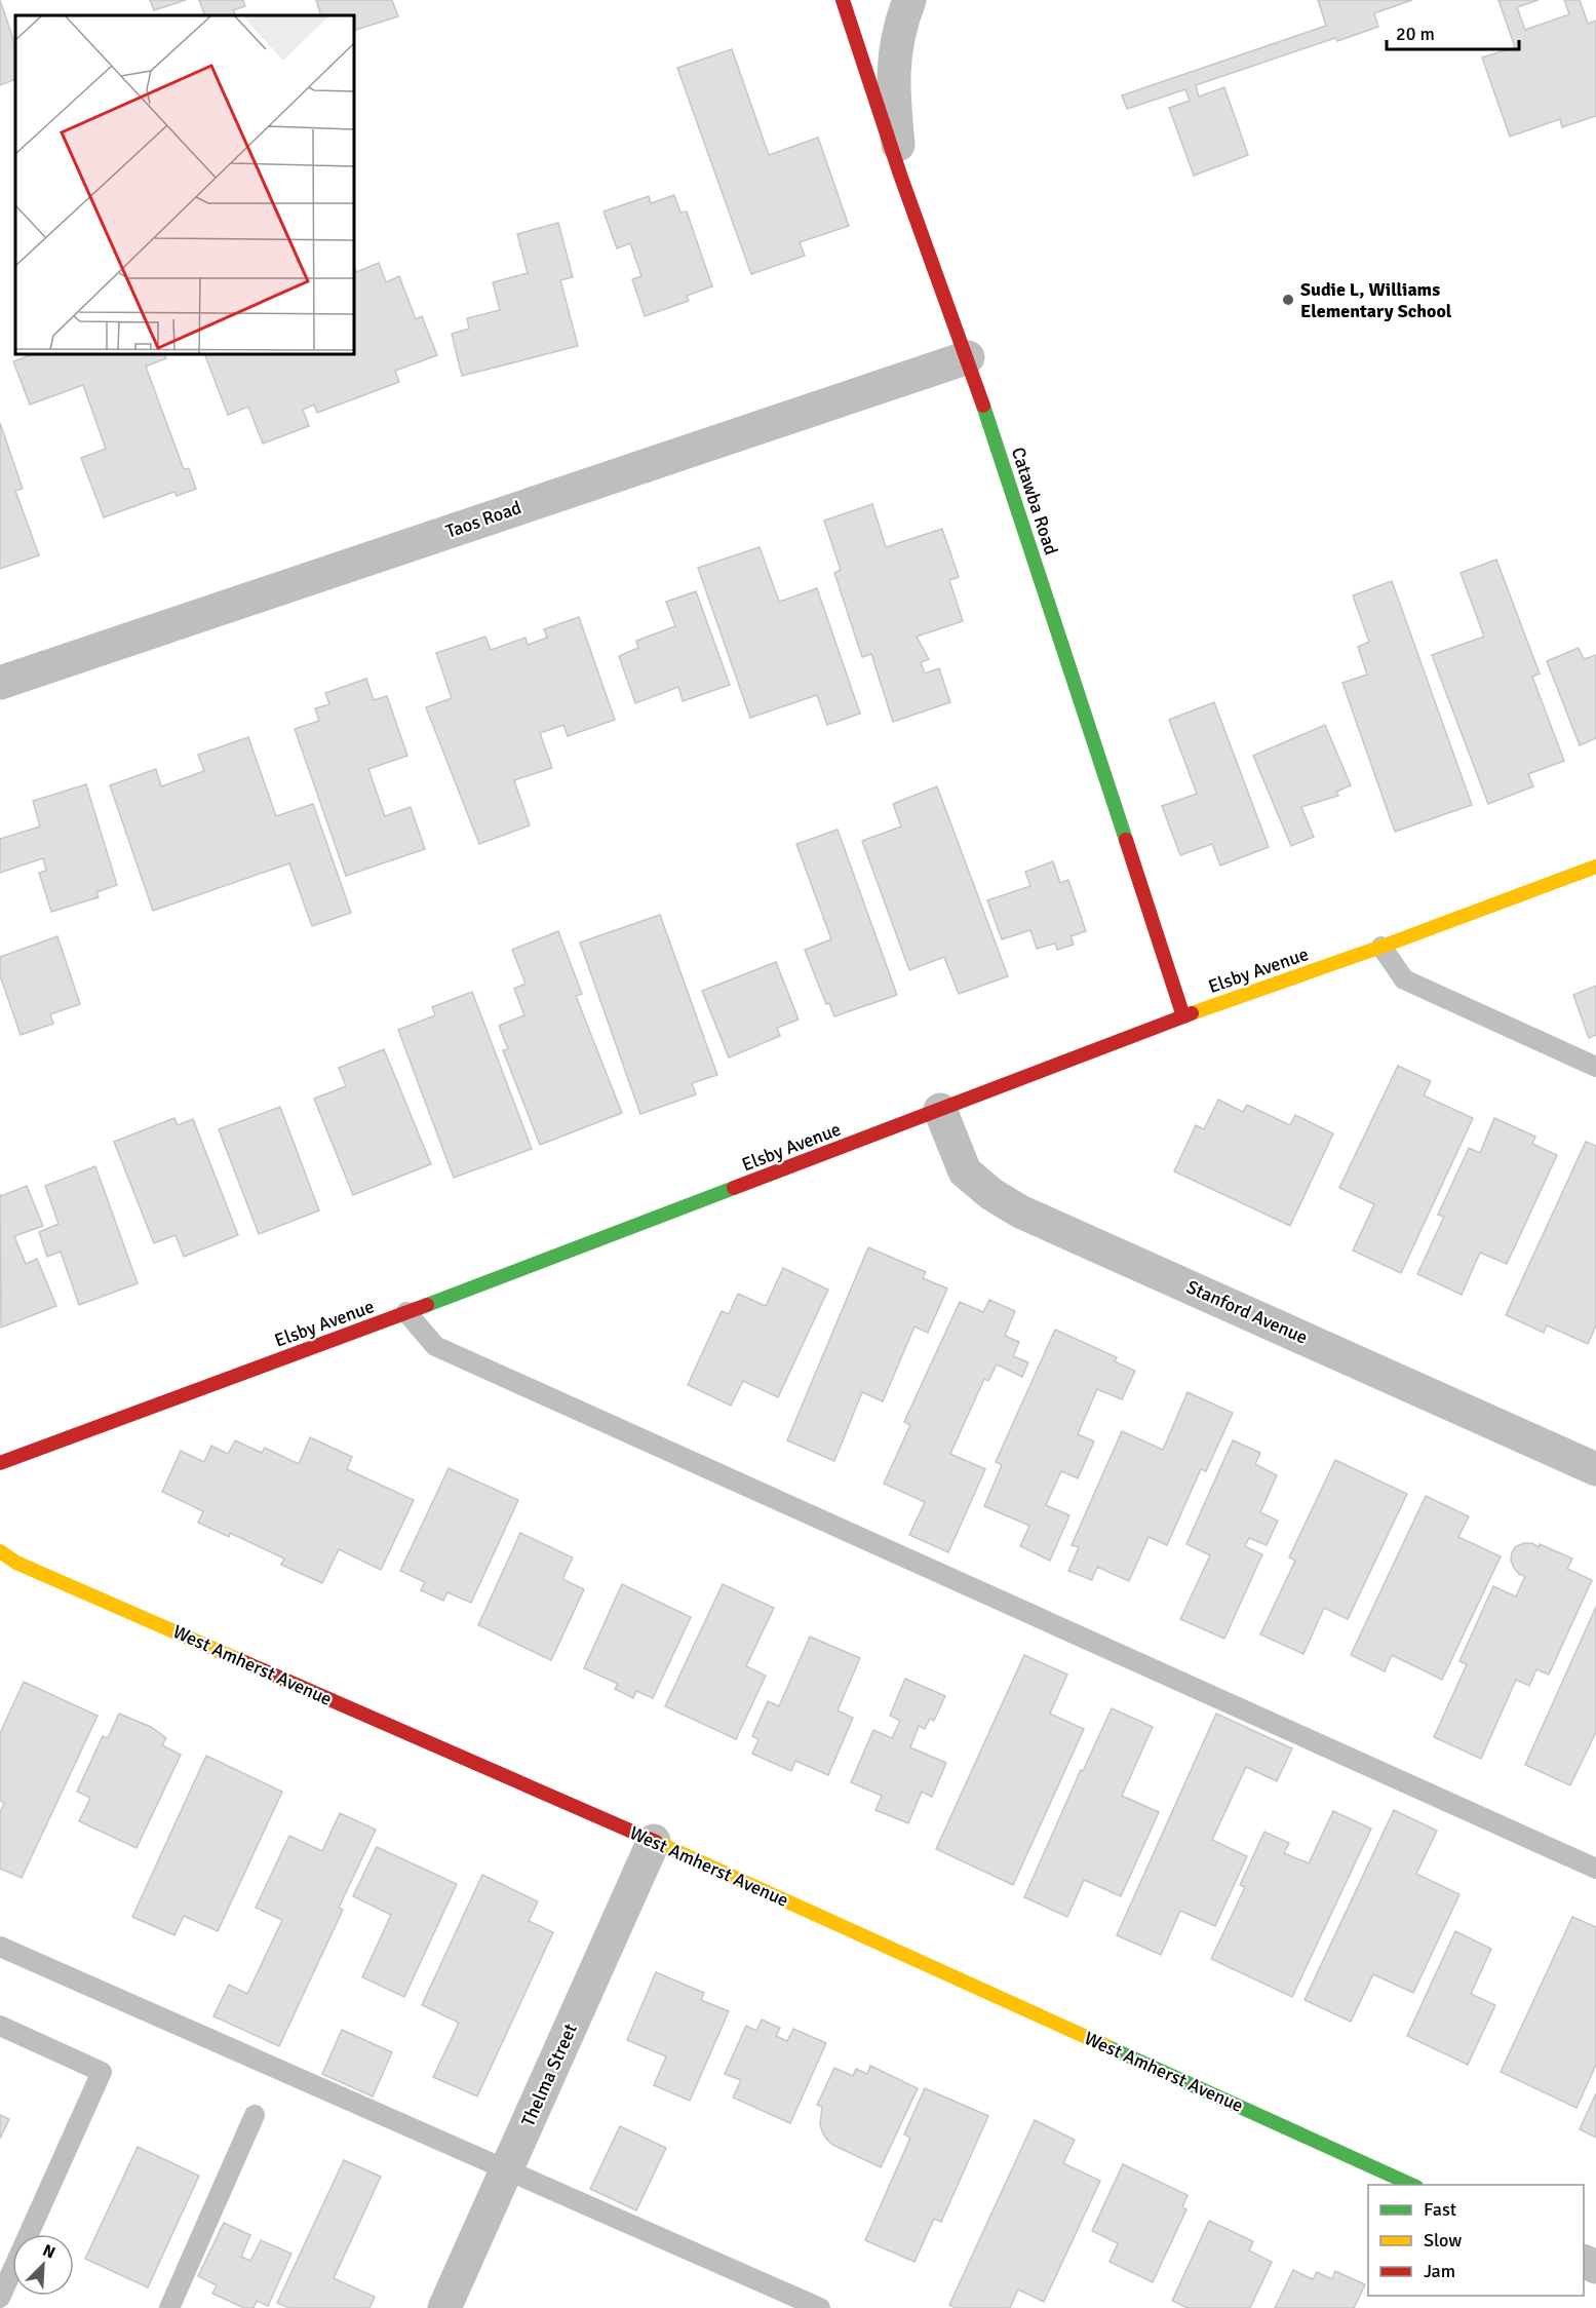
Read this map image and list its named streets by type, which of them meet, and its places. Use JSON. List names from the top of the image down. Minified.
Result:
{"streets":{"street":["Catawba Road","Taos Road","Elsby Avenue","Stanford Avenue","West Amherst Avenue","Thelma Street"]},"crossings":[["Catawba Road","Taos Road"],["Catawba Road","Elsby Avenue"],["Elsby Avenue","Stanford Avenue"],["West Amherst Avenue","Thelma Street"]],"places":["Sudie L, Williams Elementary School"],"legend":["Fast","Slow","Jam"],"scale_bar":"20 m","north":"top right"}
